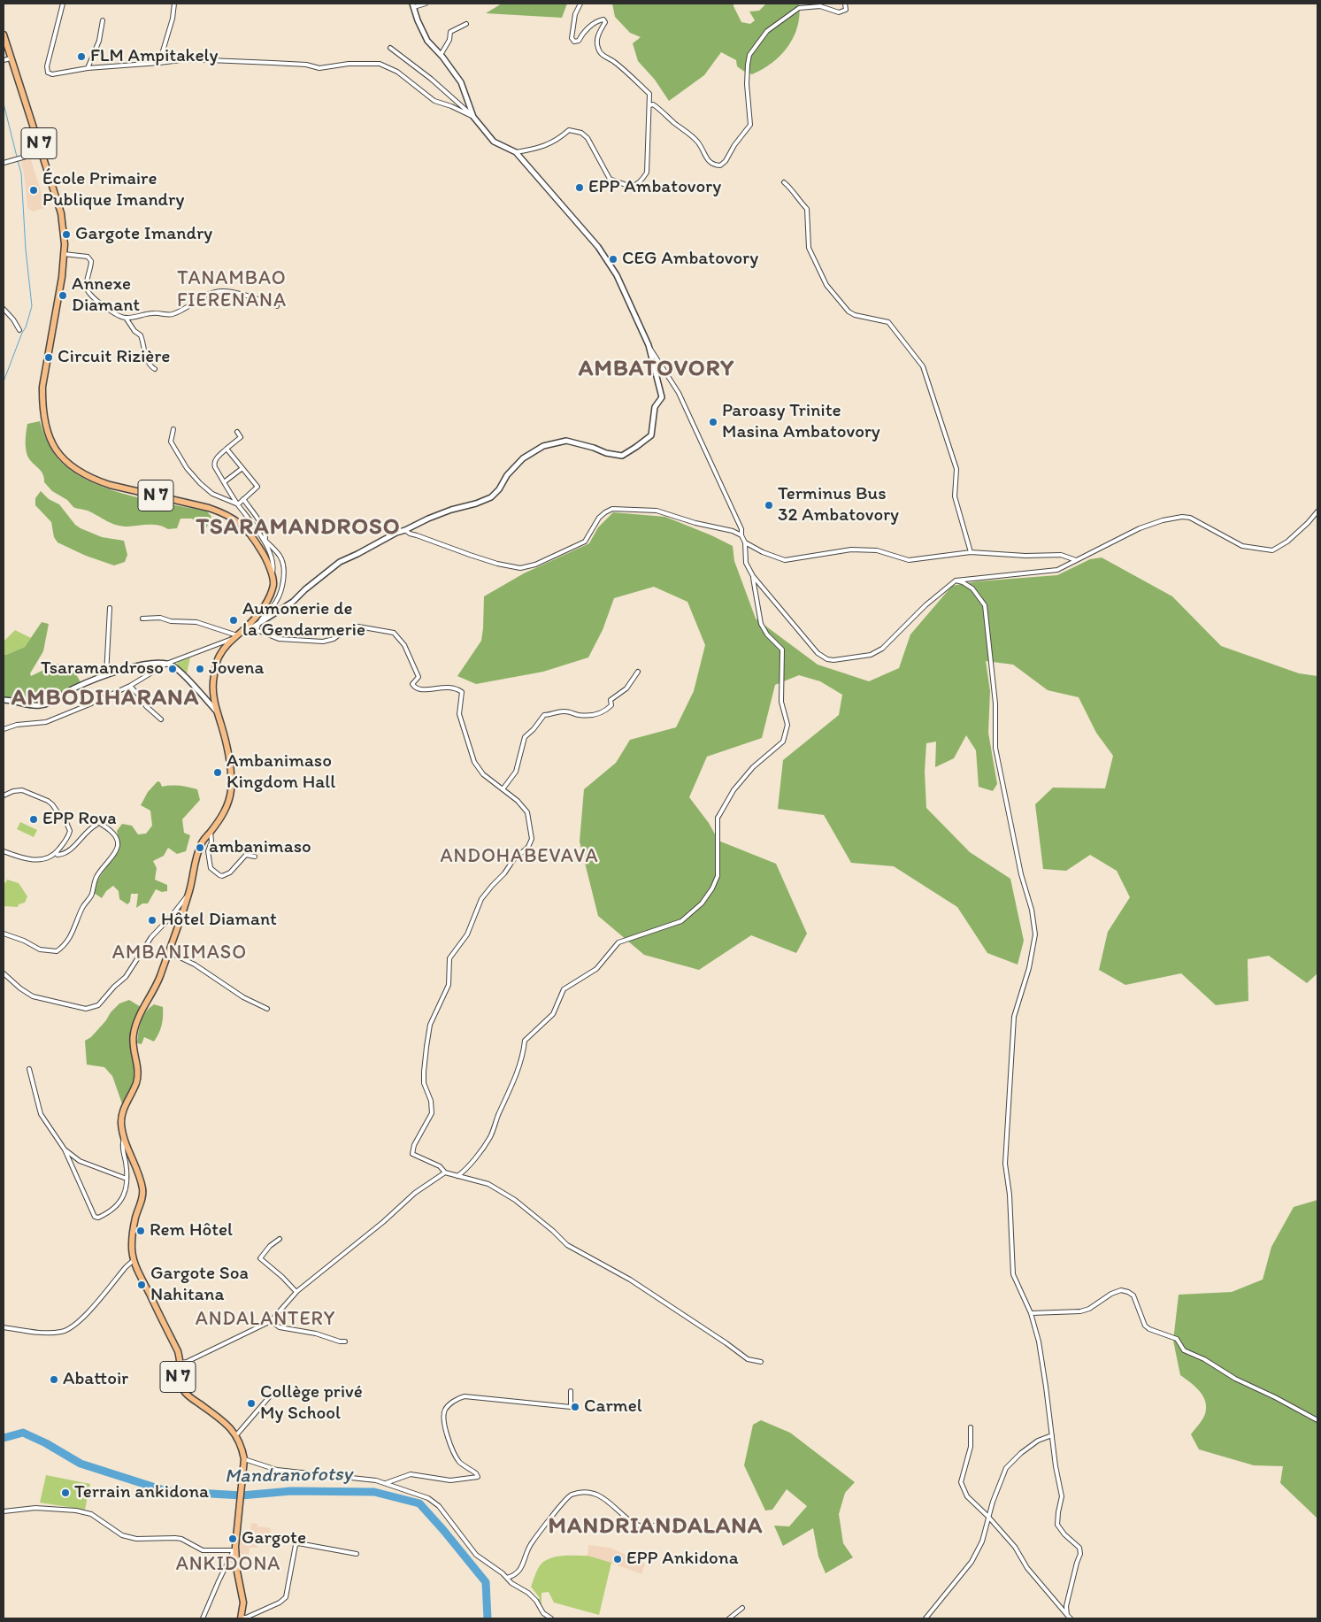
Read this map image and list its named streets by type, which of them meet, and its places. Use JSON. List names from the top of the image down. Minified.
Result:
{"streets":{"main road":["N 7"]},"districts":["TANAMBAO FIERENANA","AMBATOVORY","TSARAMANDROSO","AMBODIHARANA","ANDOHABEVAVA","AMBANIMASO","ANDALANTERY","MANDRIANDALANA","ANKIDONA"],"water":["Mandranofotsy"],"places":["FLM Ampitakely","EPP Ambatovory","École Primaire Publique Imandry","Gargote Imandry","CEG Ambatovory","Annexe Diamant","Circuit Rizière","Paroasy Trinite Masina Ambatovory","Terminus Bus 32 Ambatovory","Aumonerie de la Gendarmerie","Tsaramandroso","Jovena","Ambanimaso Kingdom Hall","EPP Rova","ambanimaso","Hôtel Diamant","Rem Hôtel","Gargote Soa Nahitana","Abattoir","Collège privé My School","Carmel","Terrain ankidona","Gargote","EPP Ankidona"]}
